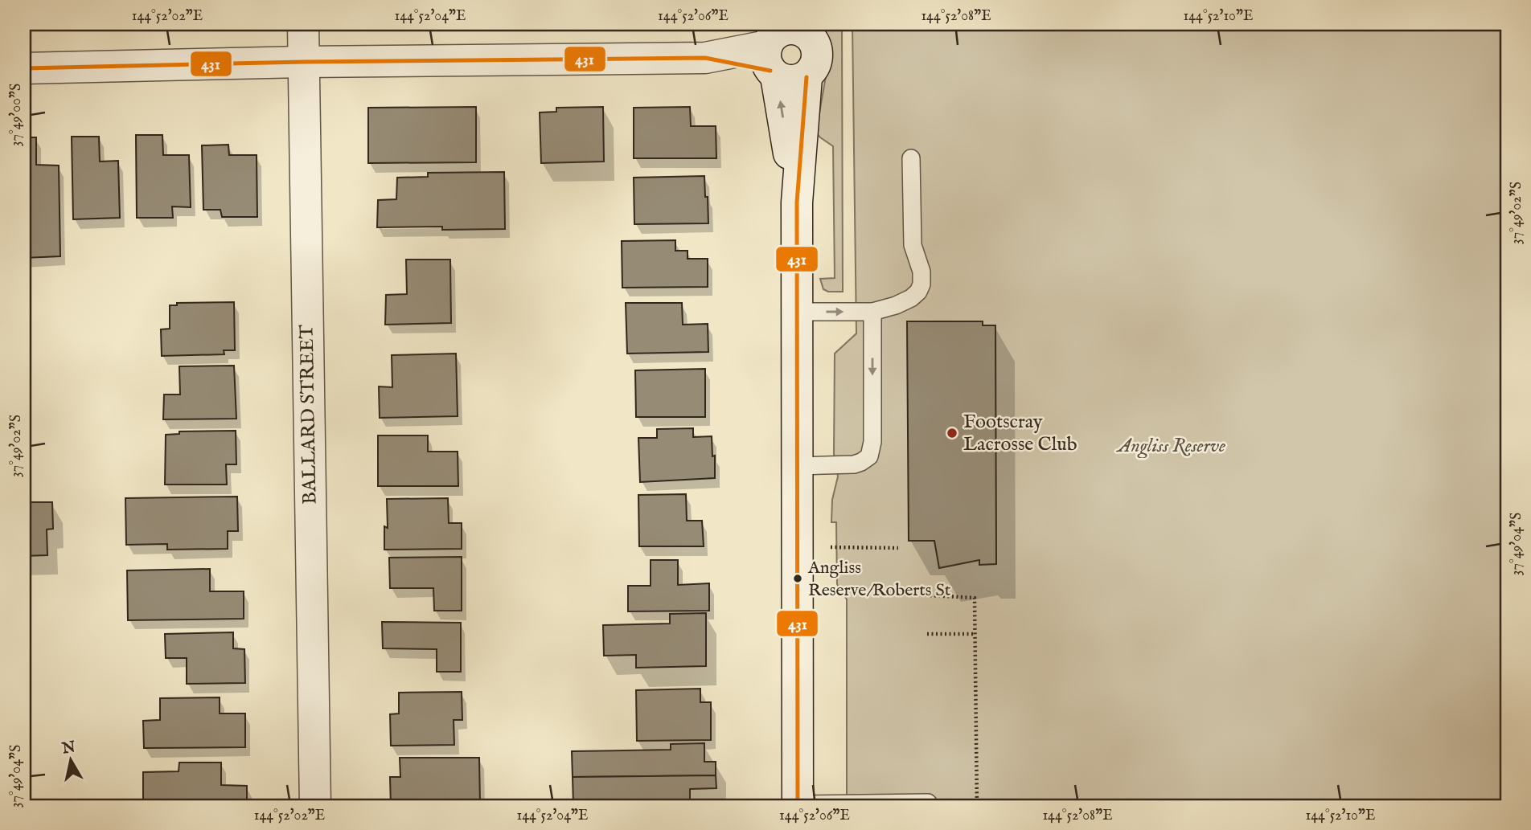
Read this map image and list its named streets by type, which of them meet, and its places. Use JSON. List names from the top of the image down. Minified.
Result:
{"streets":{"street":["BALLARD STREET"]},"parks":["Angliss Reserve"],"places":["Footscray Lacrosse Club","Angliss Reserve/Roberts St"],"lines":["transit line 431"],"north":"top","coordinates":["144°52'02\"E","144°52'04\"E","144°52'06\"E","144°52'08\"E","144°52'10\"E","37°49'00\"S","37°49'02\"S","37°49'04\"S"]}
